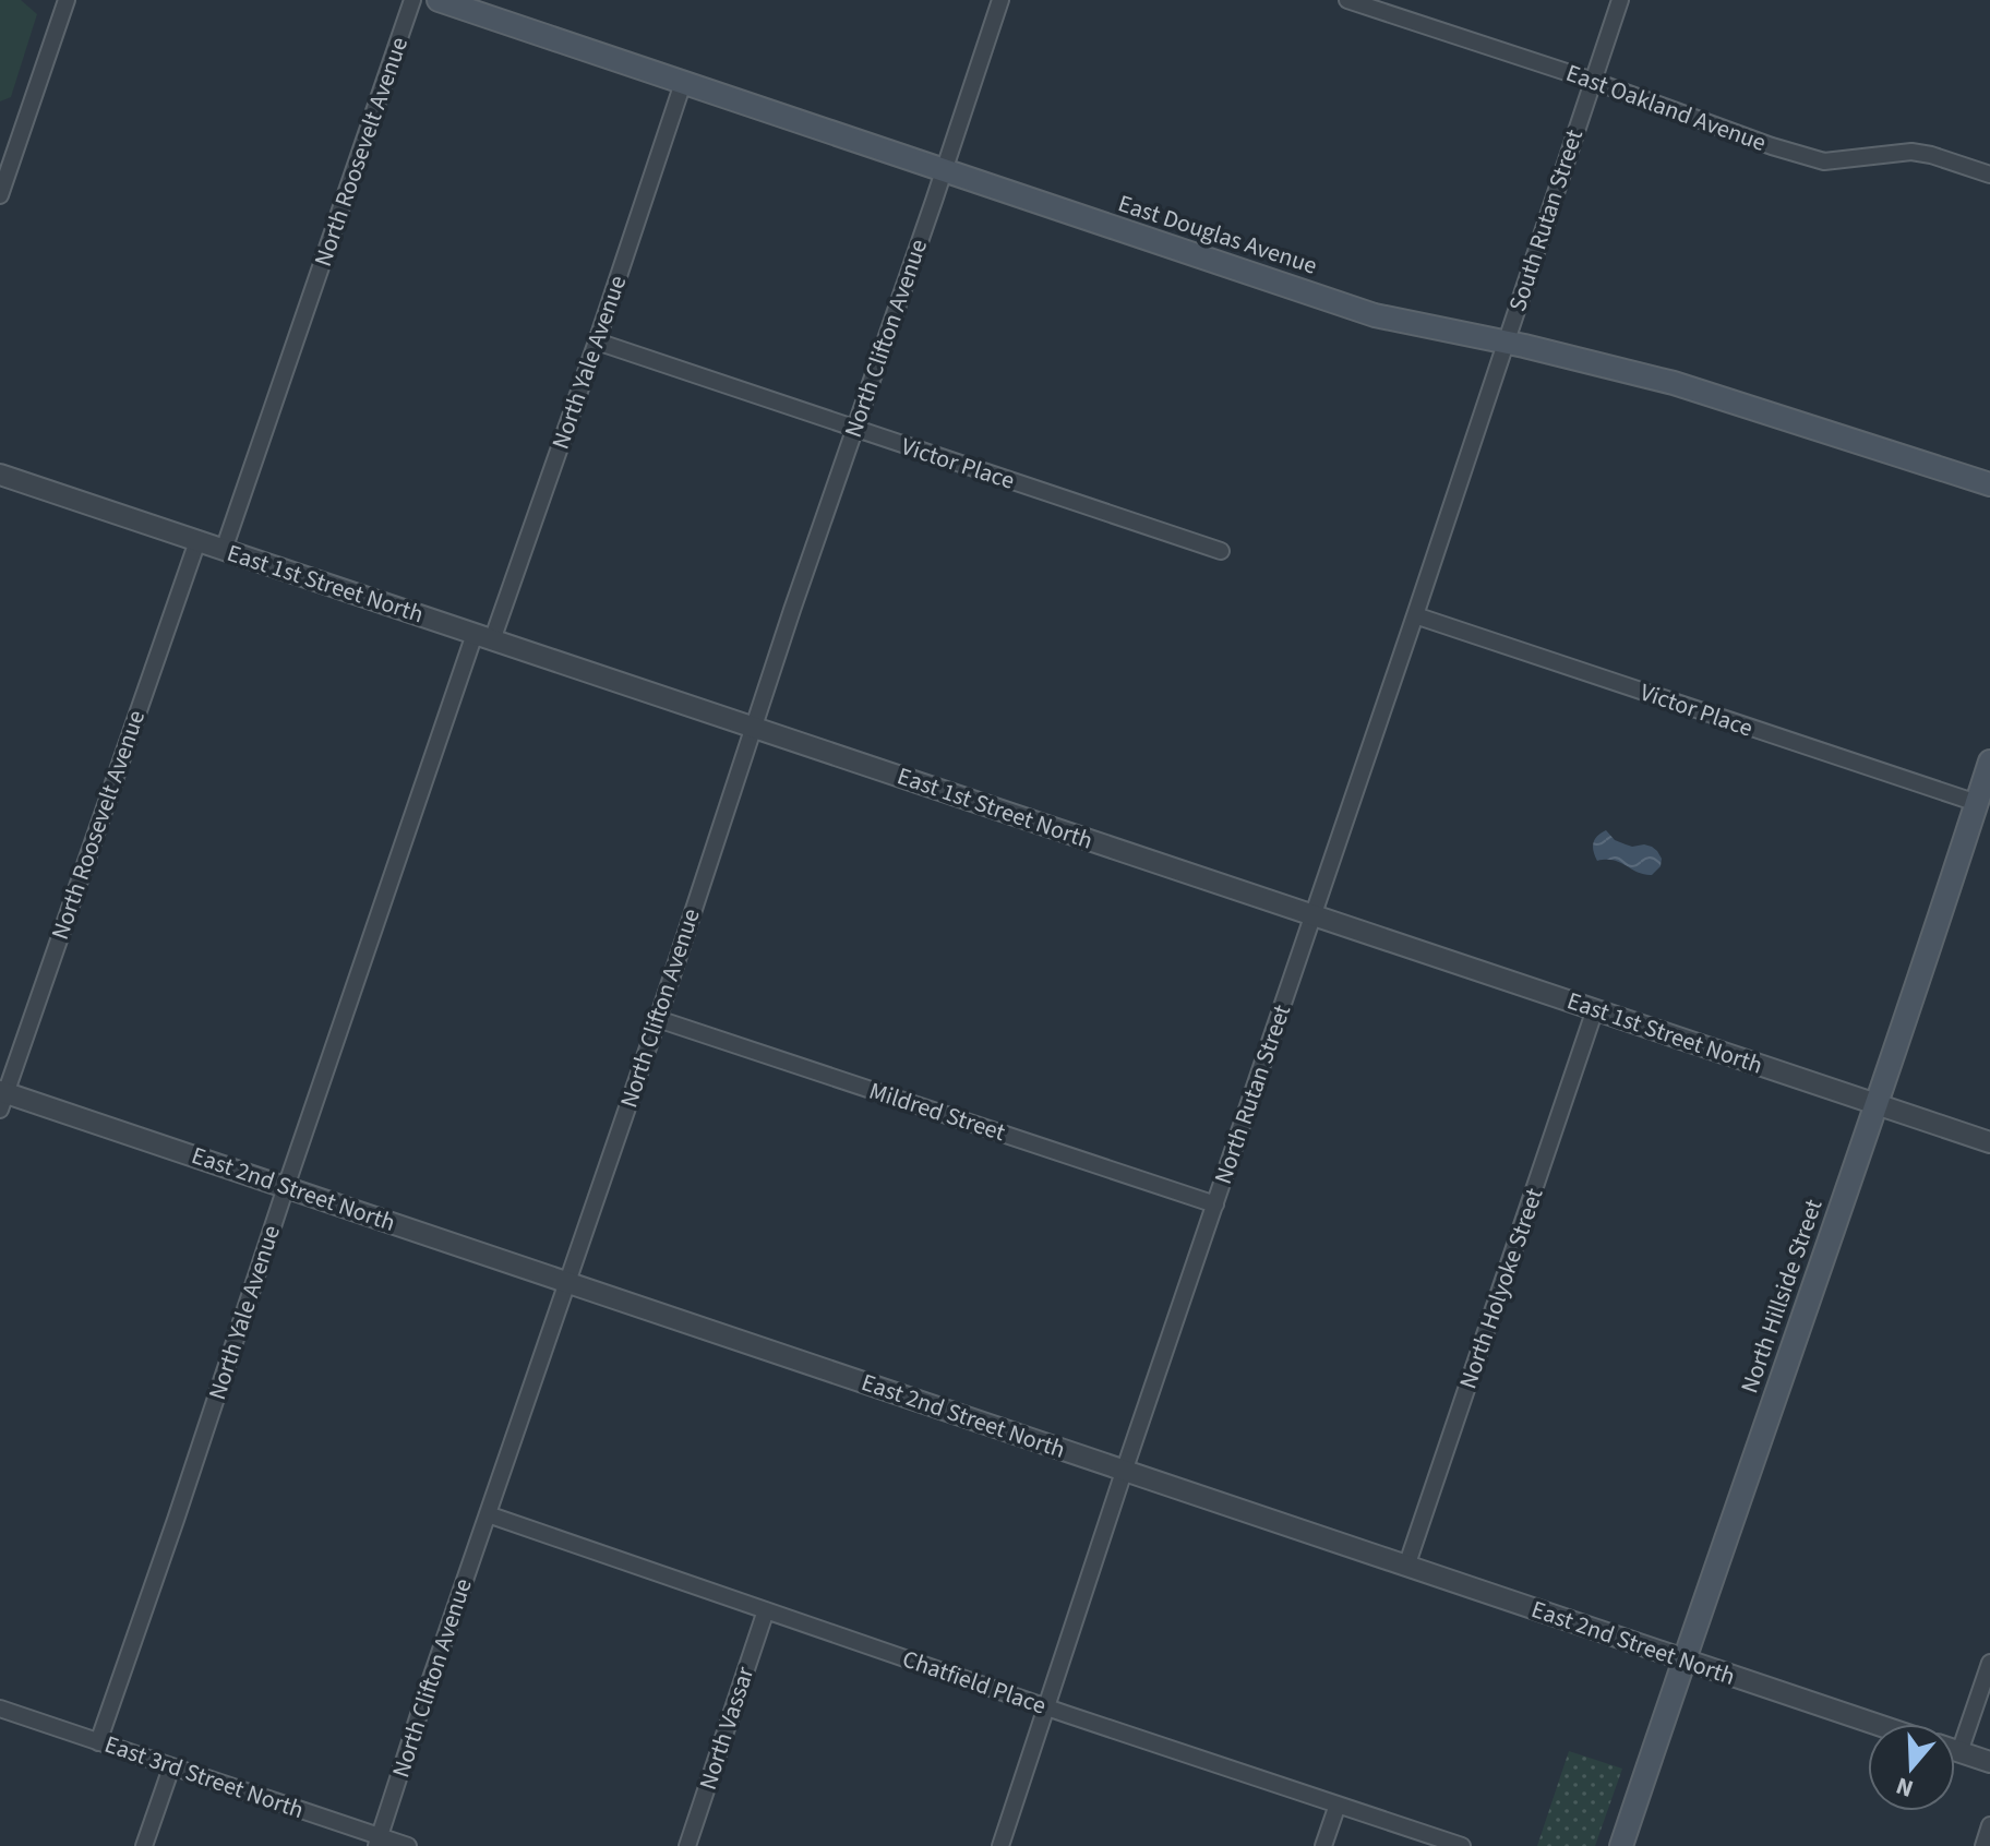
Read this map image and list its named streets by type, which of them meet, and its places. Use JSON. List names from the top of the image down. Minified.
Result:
{"streets":{"main road":["East Douglas Avenue","North Hillside Street"],"street":["East Oakland Avenue","North Roosevelt Avenue","South Rutan Street","North Clifton Avenue","North Yale Avenue","Victor Place","East 1st Street North","North Rutan Street","Mildred Street","East 2nd Street North","North Holyoke Street","Chatfield Place","North Vassar","East 3rd Street North"]},"crossings":[["East Oakland Avenue","South Rutan Street"],["North Roosevelt Avenue","East 1st Street North"],["North Roosevelt Avenue","East 2nd Street North"],["South Rutan Street","East Douglas Avenue"],["South Rutan Street","North Rutan Street"],["East Douglas Avenue","North Clifton Avenue"],["East Douglas Avenue","North Yale Avenue"],["East Douglas Avenue","North Rutan Street"],["North Clifton Avenue","Victor Place"],["North Clifton Avenue","East 1st Street North"],["North Clifton Avenue","Mildred Street"],["North Clifton Avenue","East 2nd Street North"],["North Clifton Avenue","Chatfield Place"],["North Clifton Avenue","East 3rd Street North"],["North Yale Avenue","Victor Place"],["North Yale Avenue","East 1st Street North"],["North Yale Avenue","East 2nd Street North"],["North Yale Avenue","East 3rd Street North"],["Victor Place","North Rutan Street"],["Victor Place","North Hillside Street"],["East 1st Street North","North Rutan Street"],["East 1st Street North","North Holyoke Street"],["East 1st Street North","North Hillside Street"],["North Rutan Street","Mildred Street"],["North Rutan Street","East 2nd Street North"],["North Rutan Street","Chatfield Place"],["East 2nd Street North","North Holyoke Street"],["East 2nd Street North","North Hillside Street"],["Chatfield Place","North Vassar"]],"north":"bottom"}
